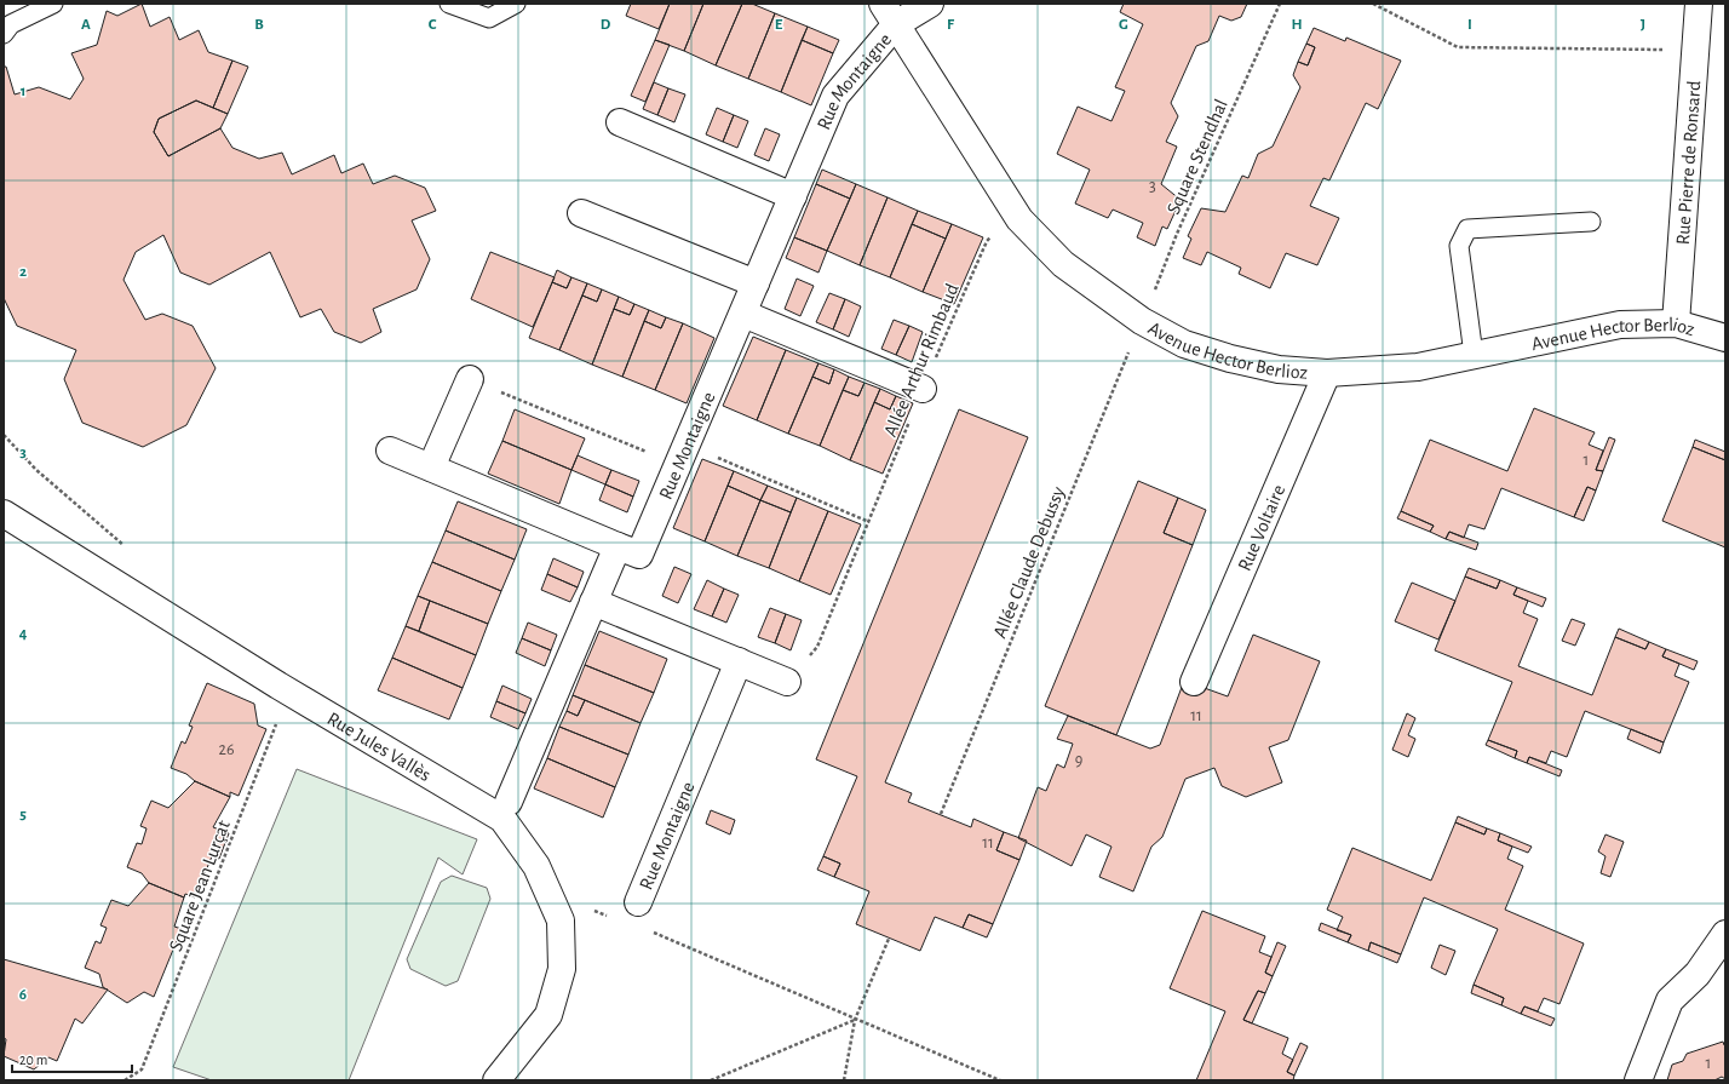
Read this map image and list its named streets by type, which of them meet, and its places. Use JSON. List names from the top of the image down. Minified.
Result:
{"streets":{"street":["Rue Montaigne","Rue Pierre de Ronsard","Avenue Hector Berlioz","Rue Voltaire","Rue Jules Vallès"],"path":["Square Stendhal","Allée Arthur Rimbaud","Allée Claude Debussy","Square Jean Lurçat"]},"crossings":[["Rue Montaigne","Avenue Hector Berlioz"],["Square Stendhal","Avenue Hector Berlioz"],["Square Stendhal","Allée Claude Debussy"],["Rue Pierre de Ronsard","Avenue Hector Berlioz"],["Avenue Hector Berlioz","Allée Arthur Rimbaud"],["Avenue Hector Berlioz","Rue Voltaire"],["Avenue Hector Berlioz","Allée Claude Debussy"],["Rue Jules Vallès","Square Jean Lurçat"]],"house_numbers":["3","1","11","26","9","11","1"],"scale_bar":"20 m","grid":{"columns":["A","B","C","D","E","F","G","H","I","J"],"rows":["1","2","3","4","5","6"]}}
